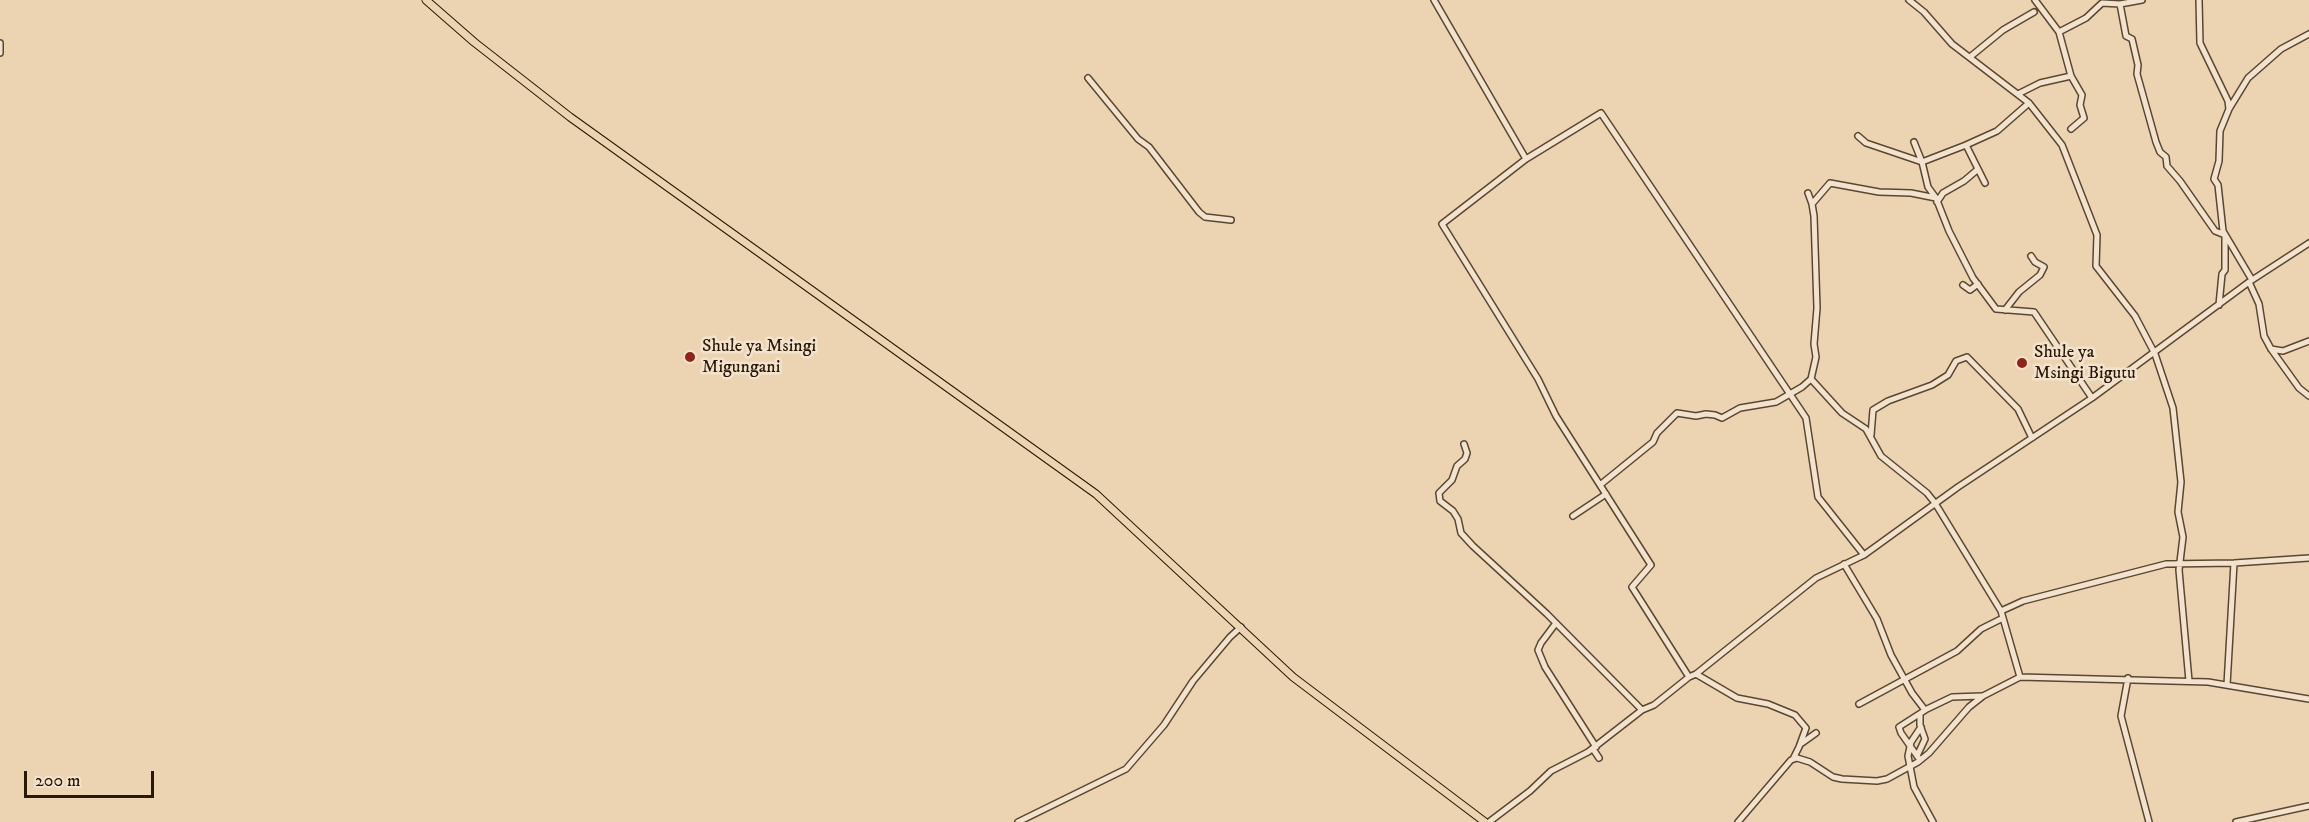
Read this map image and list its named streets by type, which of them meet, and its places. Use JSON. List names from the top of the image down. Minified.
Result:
{"places":["Shule ya Msingi Migungani","Shule ya Msingi Bigutu"],"scale_bar":"200 m"}
